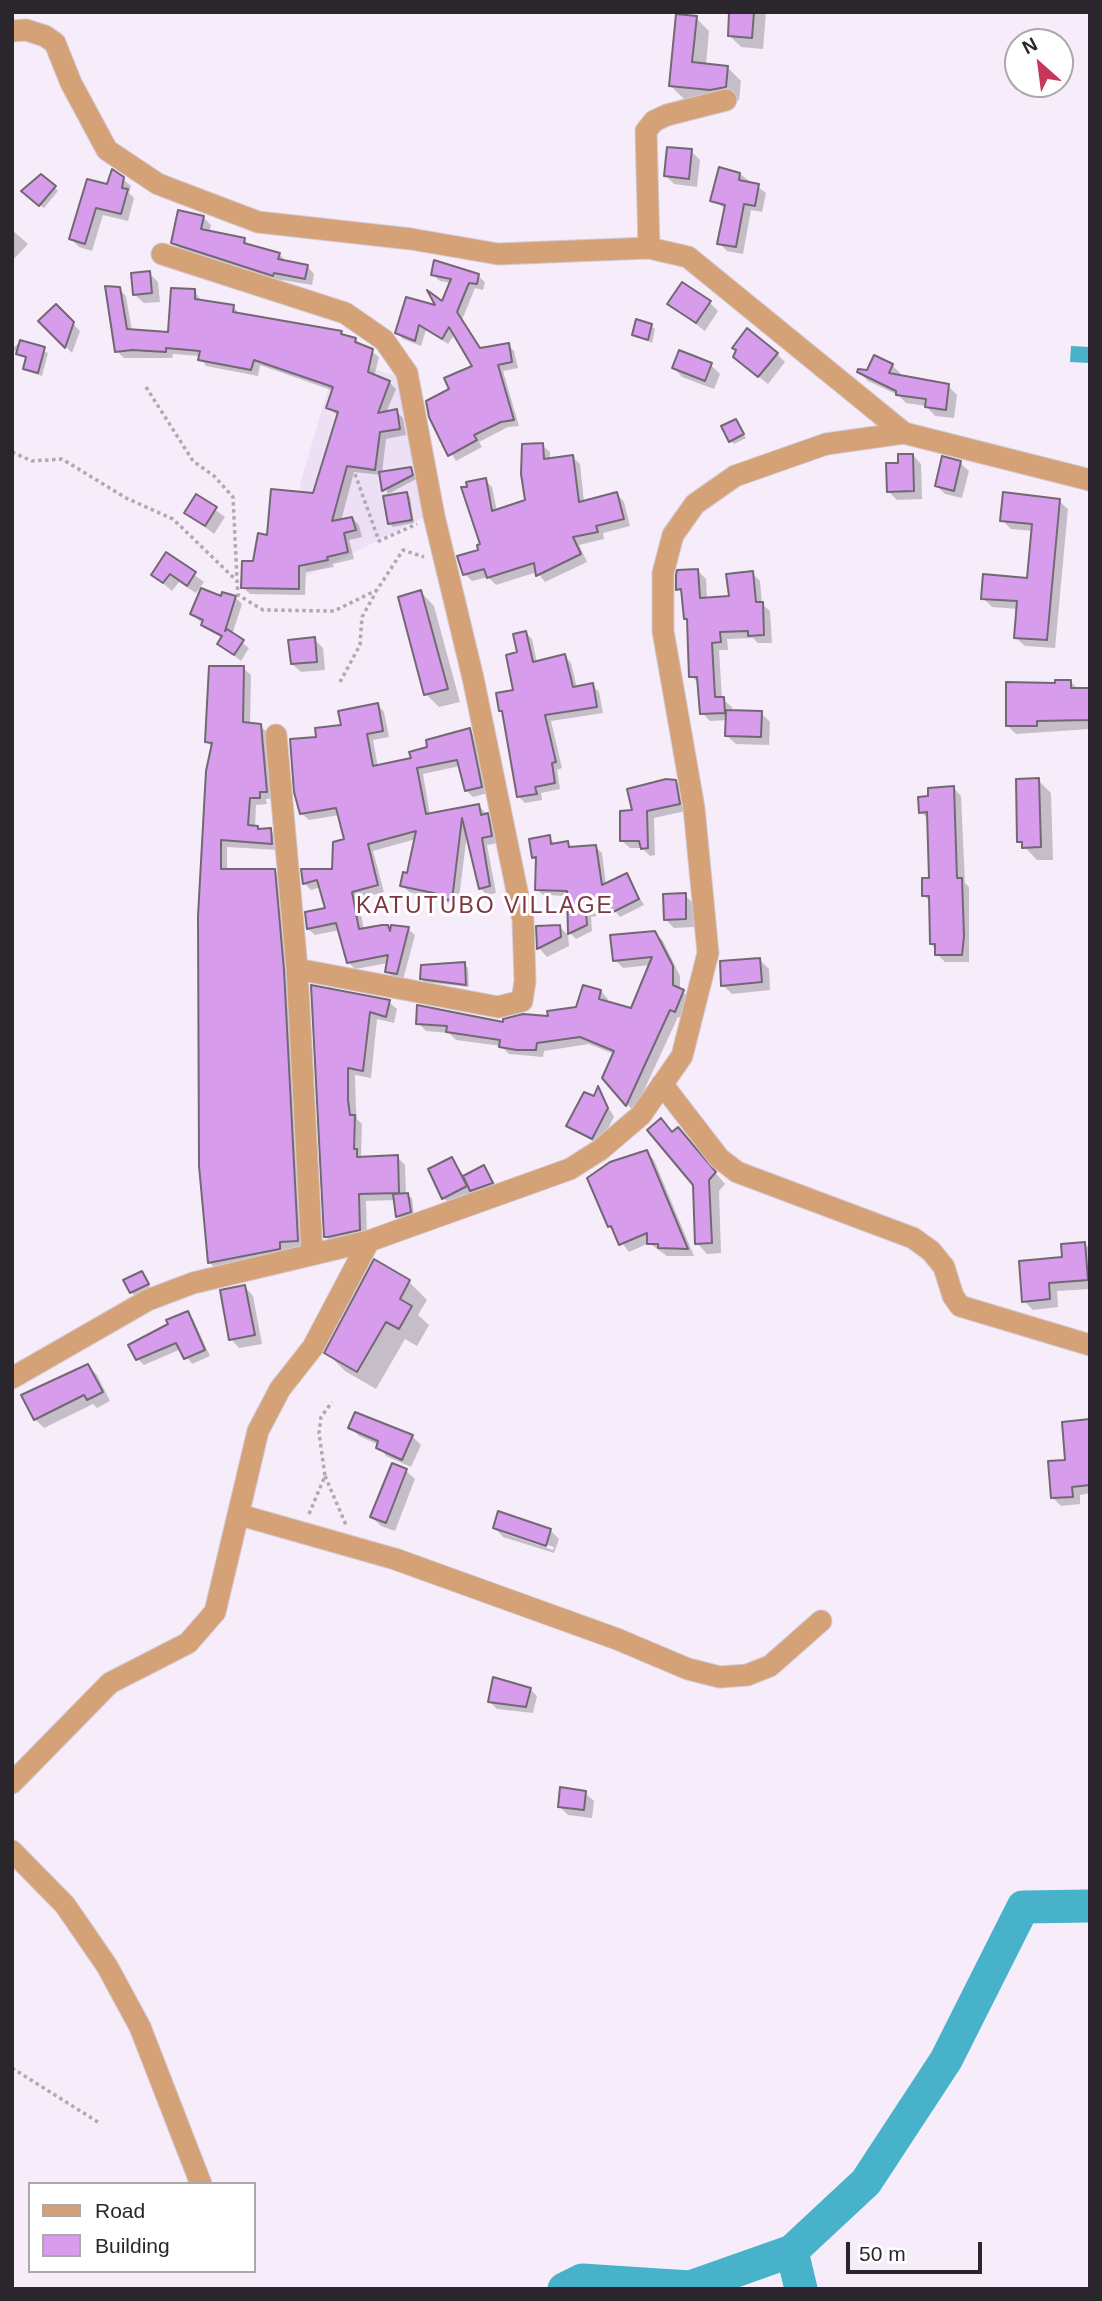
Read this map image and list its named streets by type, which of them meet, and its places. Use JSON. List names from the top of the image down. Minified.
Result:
{"districts":["KATUTUBO VILLAGE"],"legend":["Road","Building"],"scale_bar":"50 m","north":"top left"}
